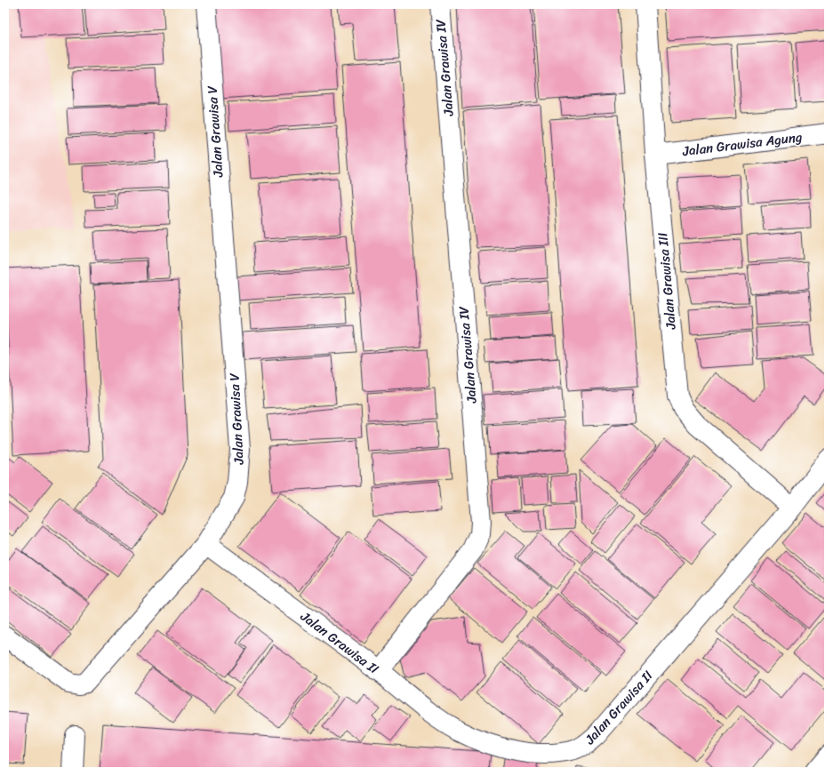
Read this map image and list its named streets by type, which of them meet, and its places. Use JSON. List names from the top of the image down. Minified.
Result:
{"streets":{"street":["Jalan Grawisa IV","Jalan Grawisa V","Jalan Grawisa Agung","Jalan Grawisa III","Jalan Grawisa II"]},"crossings":[["Jalan Grawisa IV","Jalan Grawisa II"],["Jalan Grawisa V","Jalan Grawisa II"],["Jalan Grawisa Agung","Jalan Grawisa III"],["Jalan Grawisa III","Jalan Grawisa II"]]}
